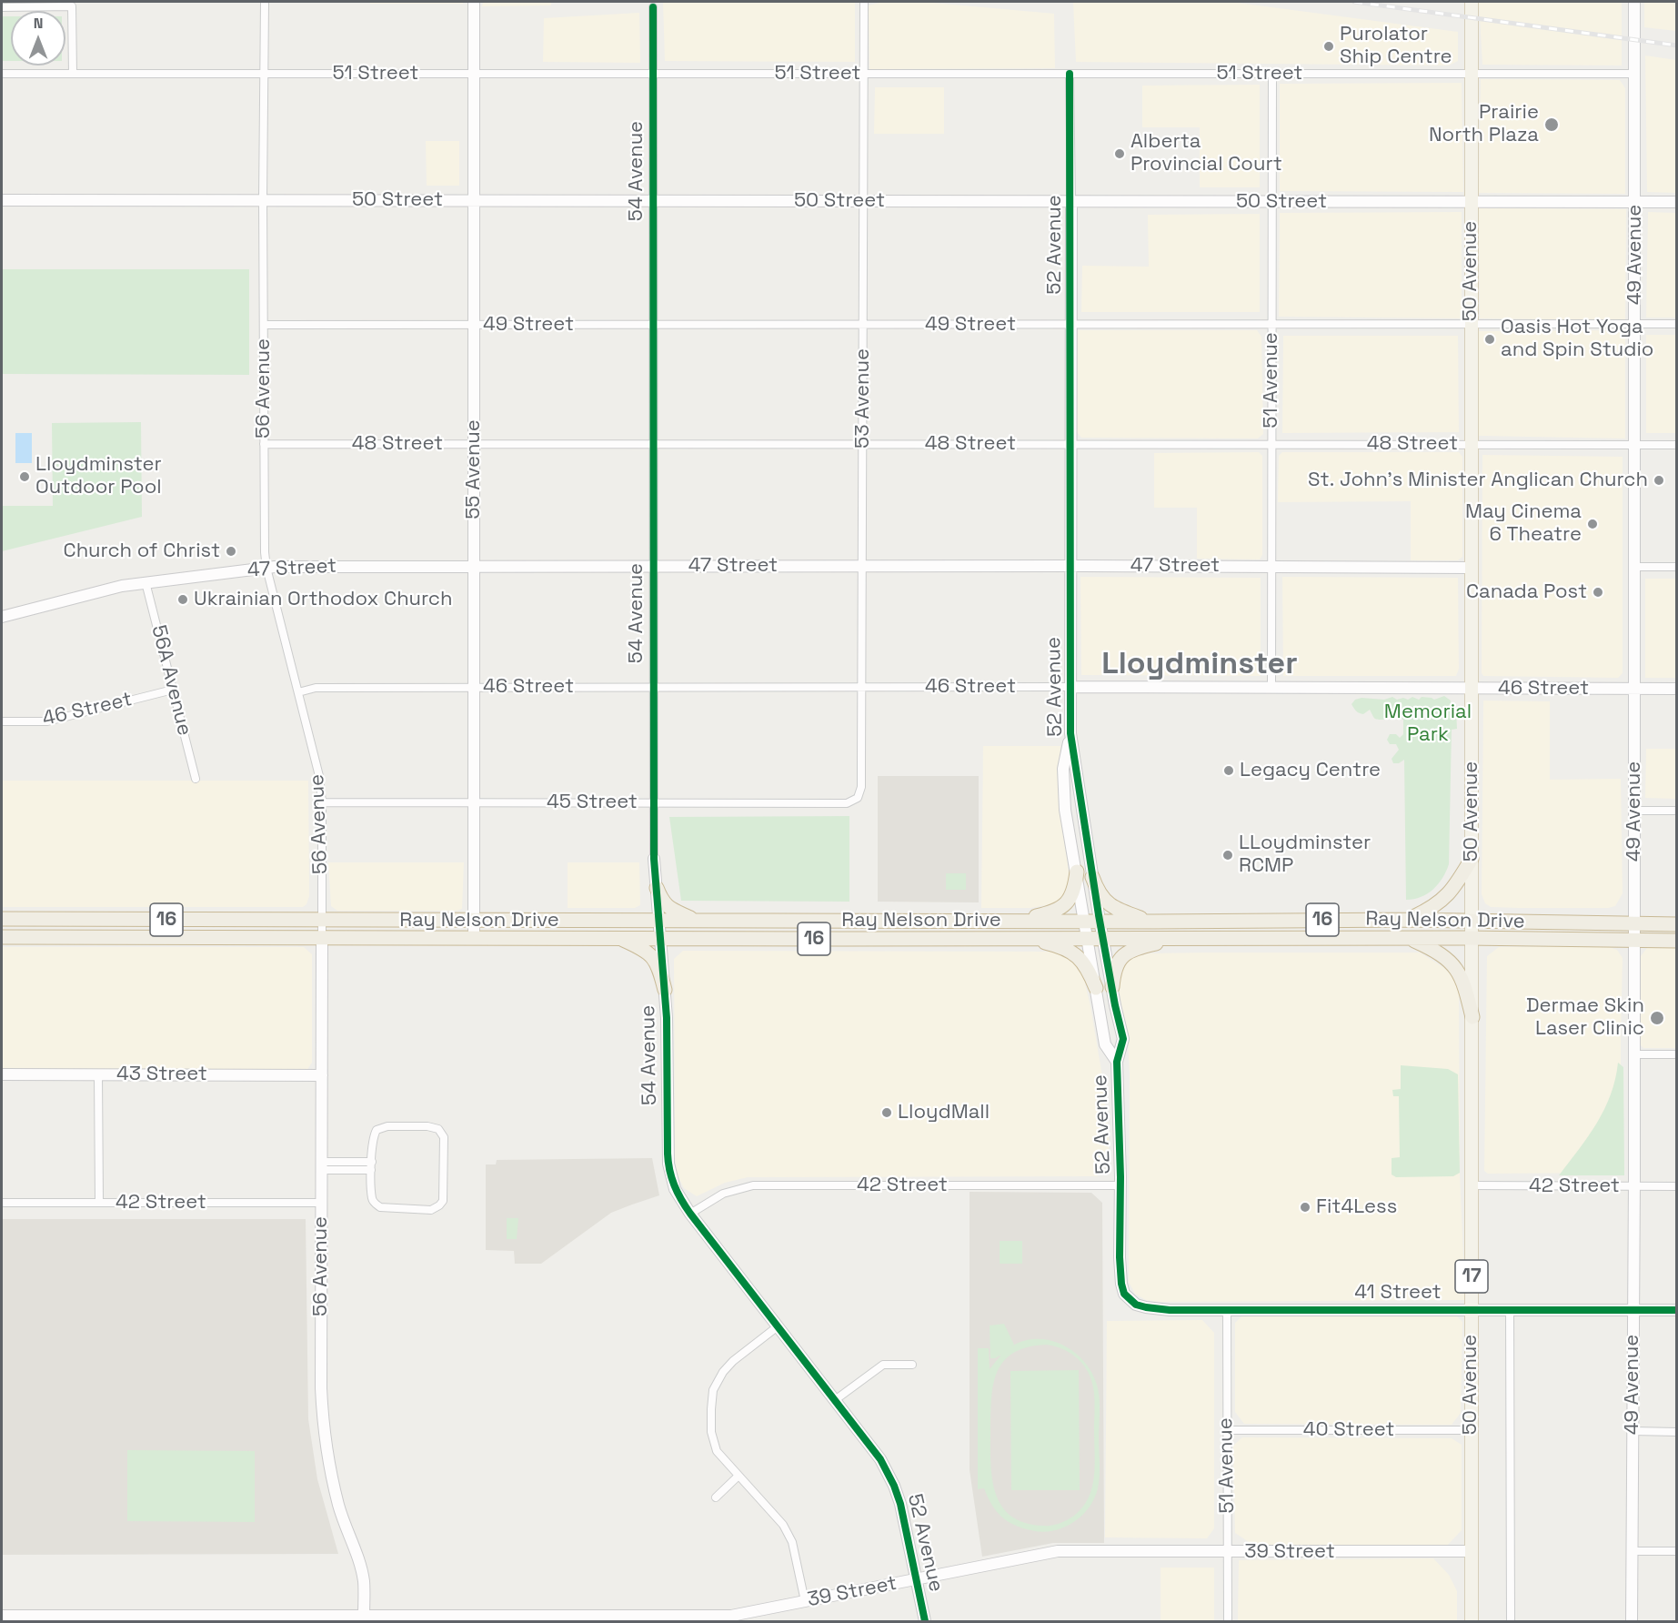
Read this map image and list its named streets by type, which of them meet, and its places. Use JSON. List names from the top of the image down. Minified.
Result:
{"streets":{"highway":["16","Ray Nelson Drive"],"main road":["50 Avenue","17"],"street":["51 Street","54 Avenue","50 Street","52 Avenue","49 Avenue","49 Street","51 Avenue","56 Avenue","53 Avenue","48 Street","55 Avenue","47 Street","56A Avenue","46 Street","45 Street","43 Street","42 Street","41 Street","40 Street","39 Street"]},"crossings":[["51 Street","54 Avenue"],["51 Street","52 Avenue"],["51 Street","49 Avenue"],["51 Street","50 Avenue"],["51 Street","51 Avenue"],["51 Street","56 Avenue"],["51 Street","53 Avenue"],["51 Street","55 Avenue"],["54 Avenue","50 Street"],["54 Avenue","52 Avenue"],["54 Avenue","49 Street"],["54 Avenue","48 Street"],["54 Avenue","47 Street"],["54 Avenue","46 Street"],["54 Avenue","45 Street"],["54 Avenue","Ray Nelson Drive"],["54 Avenue","42 Street"],["50 Street","52 Avenue"],["50 Street","49 Avenue"],["50 Street","50 Avenue"],["50 Street","51 Avenue"],["50 Street","56 Avenue"],["50 Street","53 Avenue"],["50 Street","55 Avenue"],["52 Avenue","49 Street"],["52 Avenue","48 Street"],["52 Avenue","47 Street"],["52 Avenue","46 Street"],["52 Avenue","Ray Nelson Drive"],["52 Avenue","42 Street"],["52 Avenue","41 Street"],["52 Avenue","39 Street"],["49 Avenue","49 Street"],["49 Avenue","48 Street"],["49 Avenue","46 Street"],["49 Avenue","Ray Nelson Drive"],["49 Avenue","42 Street"],["49 Avenue","41 Street"],["50 Avenue","49 Street"],["50 Avenue","48 Street"],["50 Avenue","47 Street"],["50 Avenue","46 Street"],["50 Avenue","Ray Nelson Drive"],["50 Avenue","42 Street"],["50 Avenue","41 Street"],["50 Avenue","40 Street"],["50 Avenue","39 Street"],["49 Street","51 Avenue"],["49 Street","56 Avenue"],["49 Street","53 Avenue"],["49 Street","55 Avenue"],["51 Avenue","48 Street"],["51 Avenue","47 Street"],["51 Avenue","46 Street"],["51 Avenue","41 Street"],["51 Avenue","40 Street"],["51 Avenue","39 Street"],["56 Avenue","48 Street"],["56 Avenue","47 Street"],["56 Avenue","46 Street"],["56 Avenue","45 Street"],["56 Avenue","Ray Nelson Drive"],["56 Avenue","43 Street"],["56 Avenue","42 Street"],["56 Avenue","39 Street"],["53 Avenue","48 Street"],["53 Avenue","47 Street"],["53 Avenue","46 Street"],["53 Avenue","45 Street"],["48 Street","55 Avenue"],["55 Avenue","47 Street"],["55 Avenue","46 Street"],["55 Avenue","45 Street"],["55 Avenue","Ray Nelson Drive"],["47 Street","56A Avenue"],["56A Avenue","46 Street"]],"districts":["Lloydminster"],"parks":["Memorial Park"],"places":["Purolator Ship Centre","Prairie North Plaza","Alberta Provincial Court","Oasis Hot Yoga and Spin Studio","Lloydminster Outdoor Pool","St. John's Minister Anglican Church","May Cinema 6 Theatre","Church of Christ","Canada Post","Ukrainian Orthodox Church","Legacy Centre","LLoydminster RCMP","Dermae Skin Laser Clinic","LloydMall","Fit4Less"],"north":"top"}
